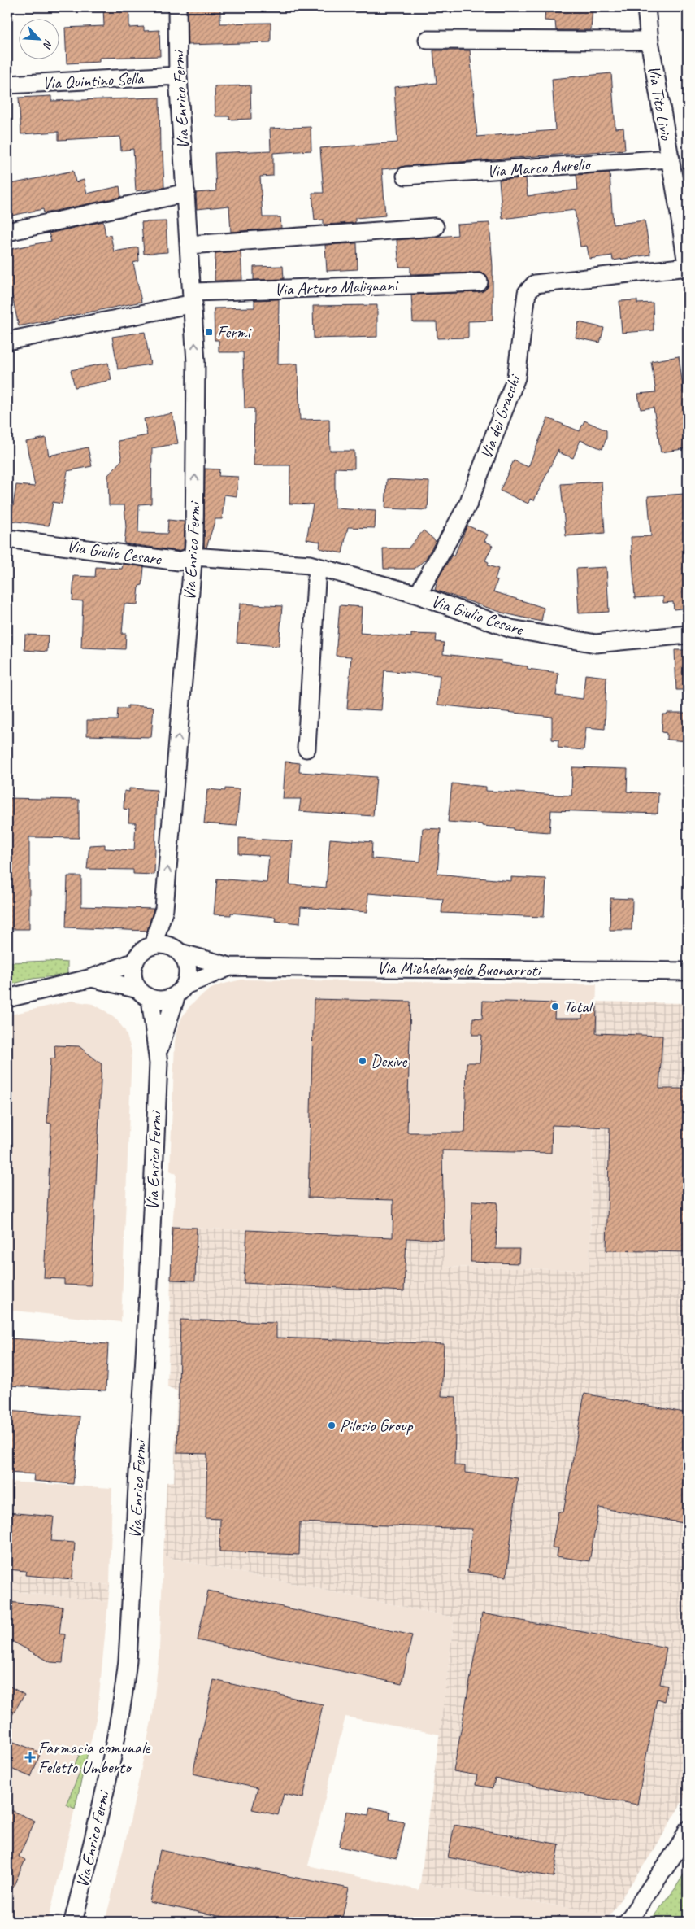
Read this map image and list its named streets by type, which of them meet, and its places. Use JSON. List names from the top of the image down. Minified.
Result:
{"streets":{"street":["Via Quintino Sella","Via Enrico Fermi","Via Tito Livio","Via Marco Aurelio","Via Arturo Malignani","Via dei Gracchi","Via Giulio Cesare","Via Michelangelo Buonarroti"]},"crossings":[["Via Quintino Sella","Via Enrico Fermi"],["Via Enrico Fermi","Via Arturo Malignani"],["Via Enrico Fermi","Via Giulio Cesare"],["Via Enrico Fermi","Via Michelangelo Buonarroti"],["Via Tito Livio","Via Marco Aurelio"],["Via Tito Livio","Via dei Gracchi"],["Via dei Gracchi","Via Giulio Cesare"]],"places":{"transit":["Fermi"],"other":["Total","Dexive","Pilosio Group"],"health":["Farmacia comunale Feletto Umberto"]},"north":"bottom right"}
